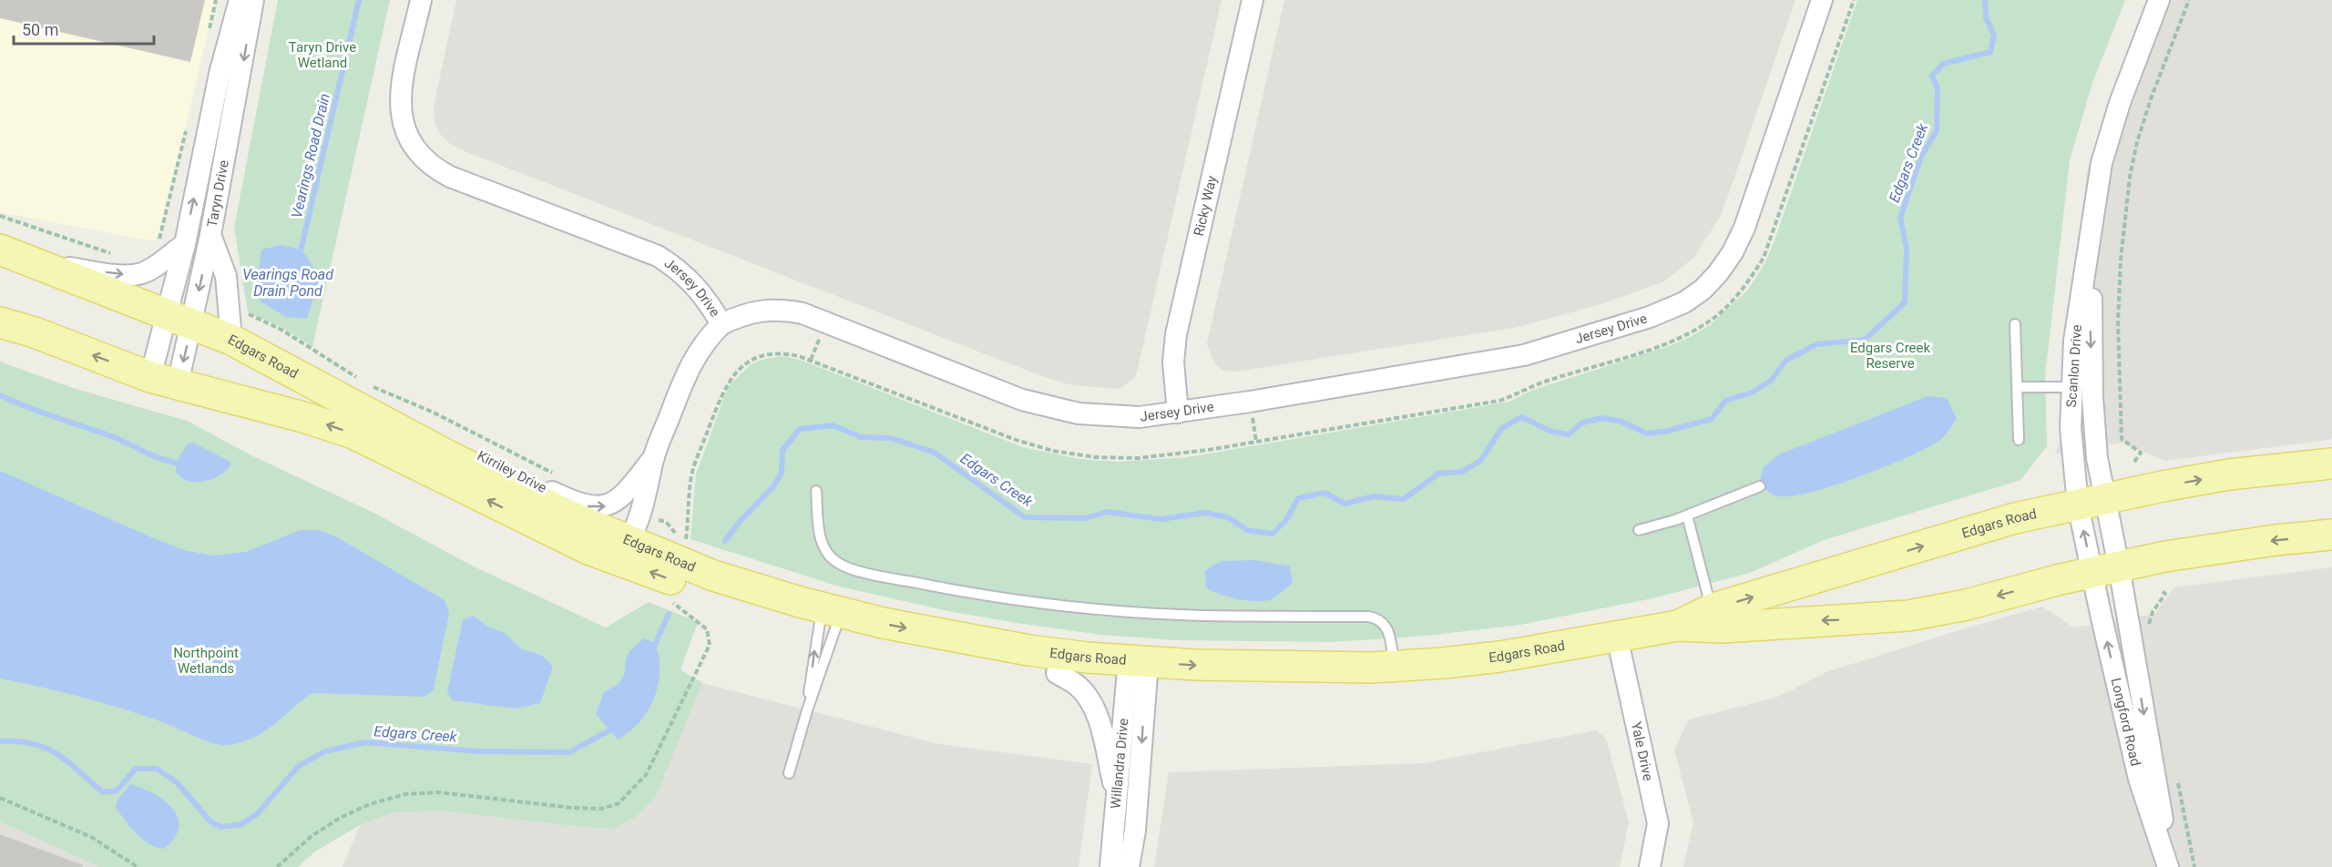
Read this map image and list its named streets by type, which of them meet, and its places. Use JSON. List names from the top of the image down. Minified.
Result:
{"streets":{"main road":["Edgars Road"],"street":["Taryn Drive","Ricky Way","Jersey Drive","Scanlon Drive","Kirriley Drive","Longford Road","Yale Drive","Willandra Drive"]},"crossings":[["Taryn Drive","Edgars Road"],["Ricky Way","Jersey Drive"],["Jersey Drive","Kirriley Drive"],["Edgars Road","Scanlon Drive"],["Edgars Road","Kirriley Drive"],["Edgars Road","Longford Road"],["Edgars Road","Yale Drive"],["Edgars Road","Willandra Drive"]],"one_way":["Kirriley Drive"],"water":["Vearings Road Drain","Edgars Creek","Vearings Road Drain Pond"],"parks":["Taryn Drive Wetland","Edgars Creek Reserve","Northpoint Wetlands"],"scale_bar":"50 m"}
